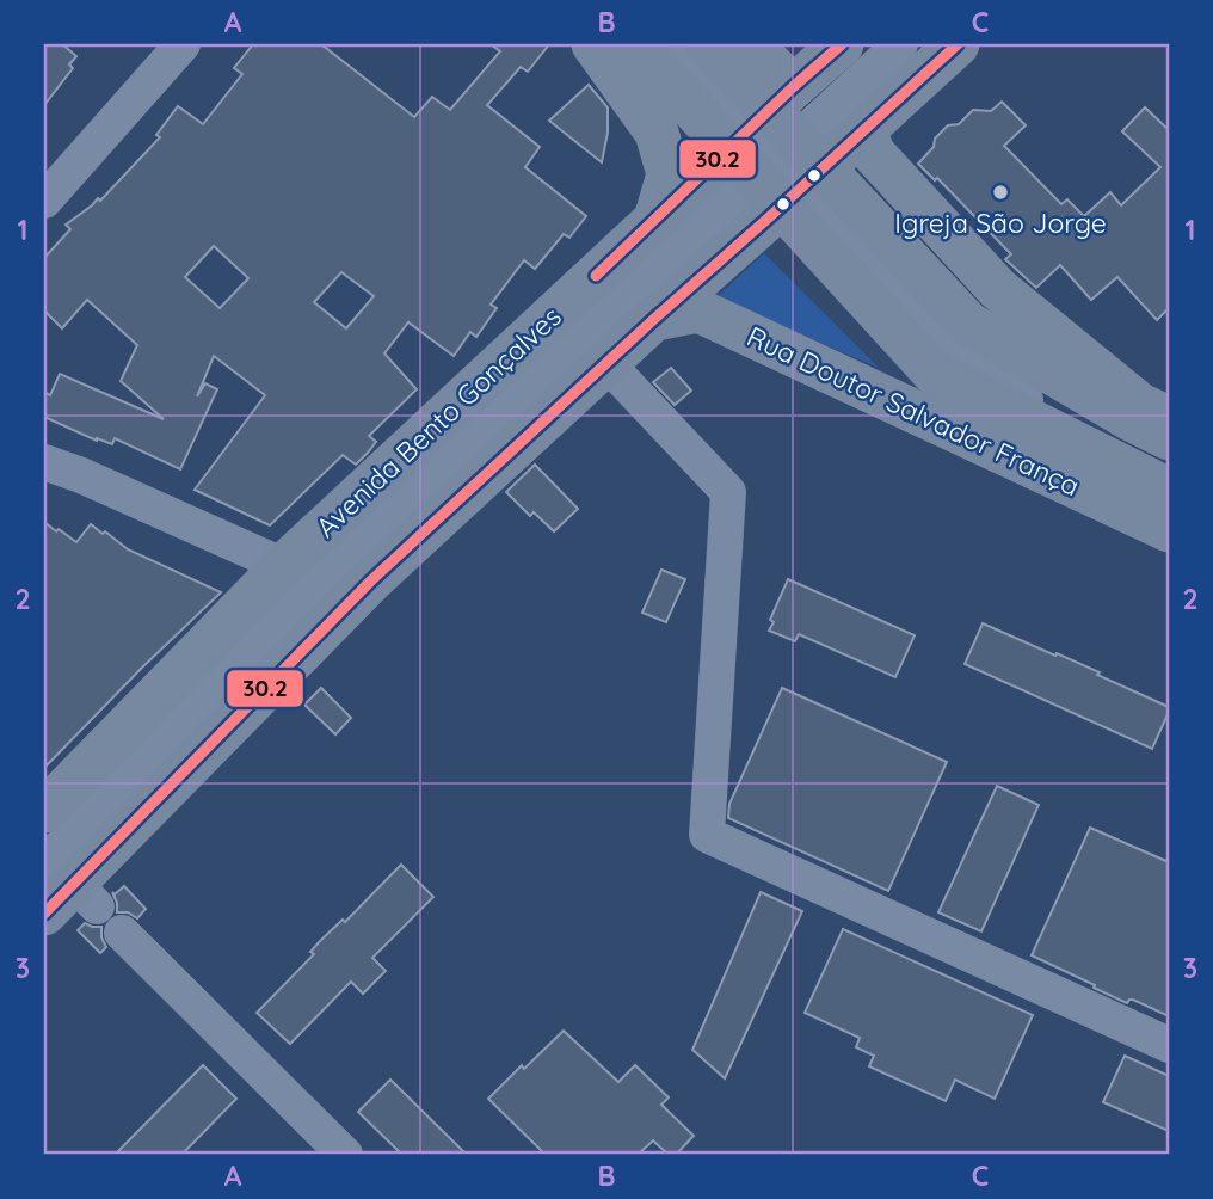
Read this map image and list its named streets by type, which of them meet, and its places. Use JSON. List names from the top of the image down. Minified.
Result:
{"streets":{"main road":["Rua Doutor Salvador França","Avenida Bento Gonçalves"]},"places":["Igreja São Jorge"],"lines":["transit line 30.2"],"grid":{"columns":["A","B","C"],"rows":["1","2","3"]}}
